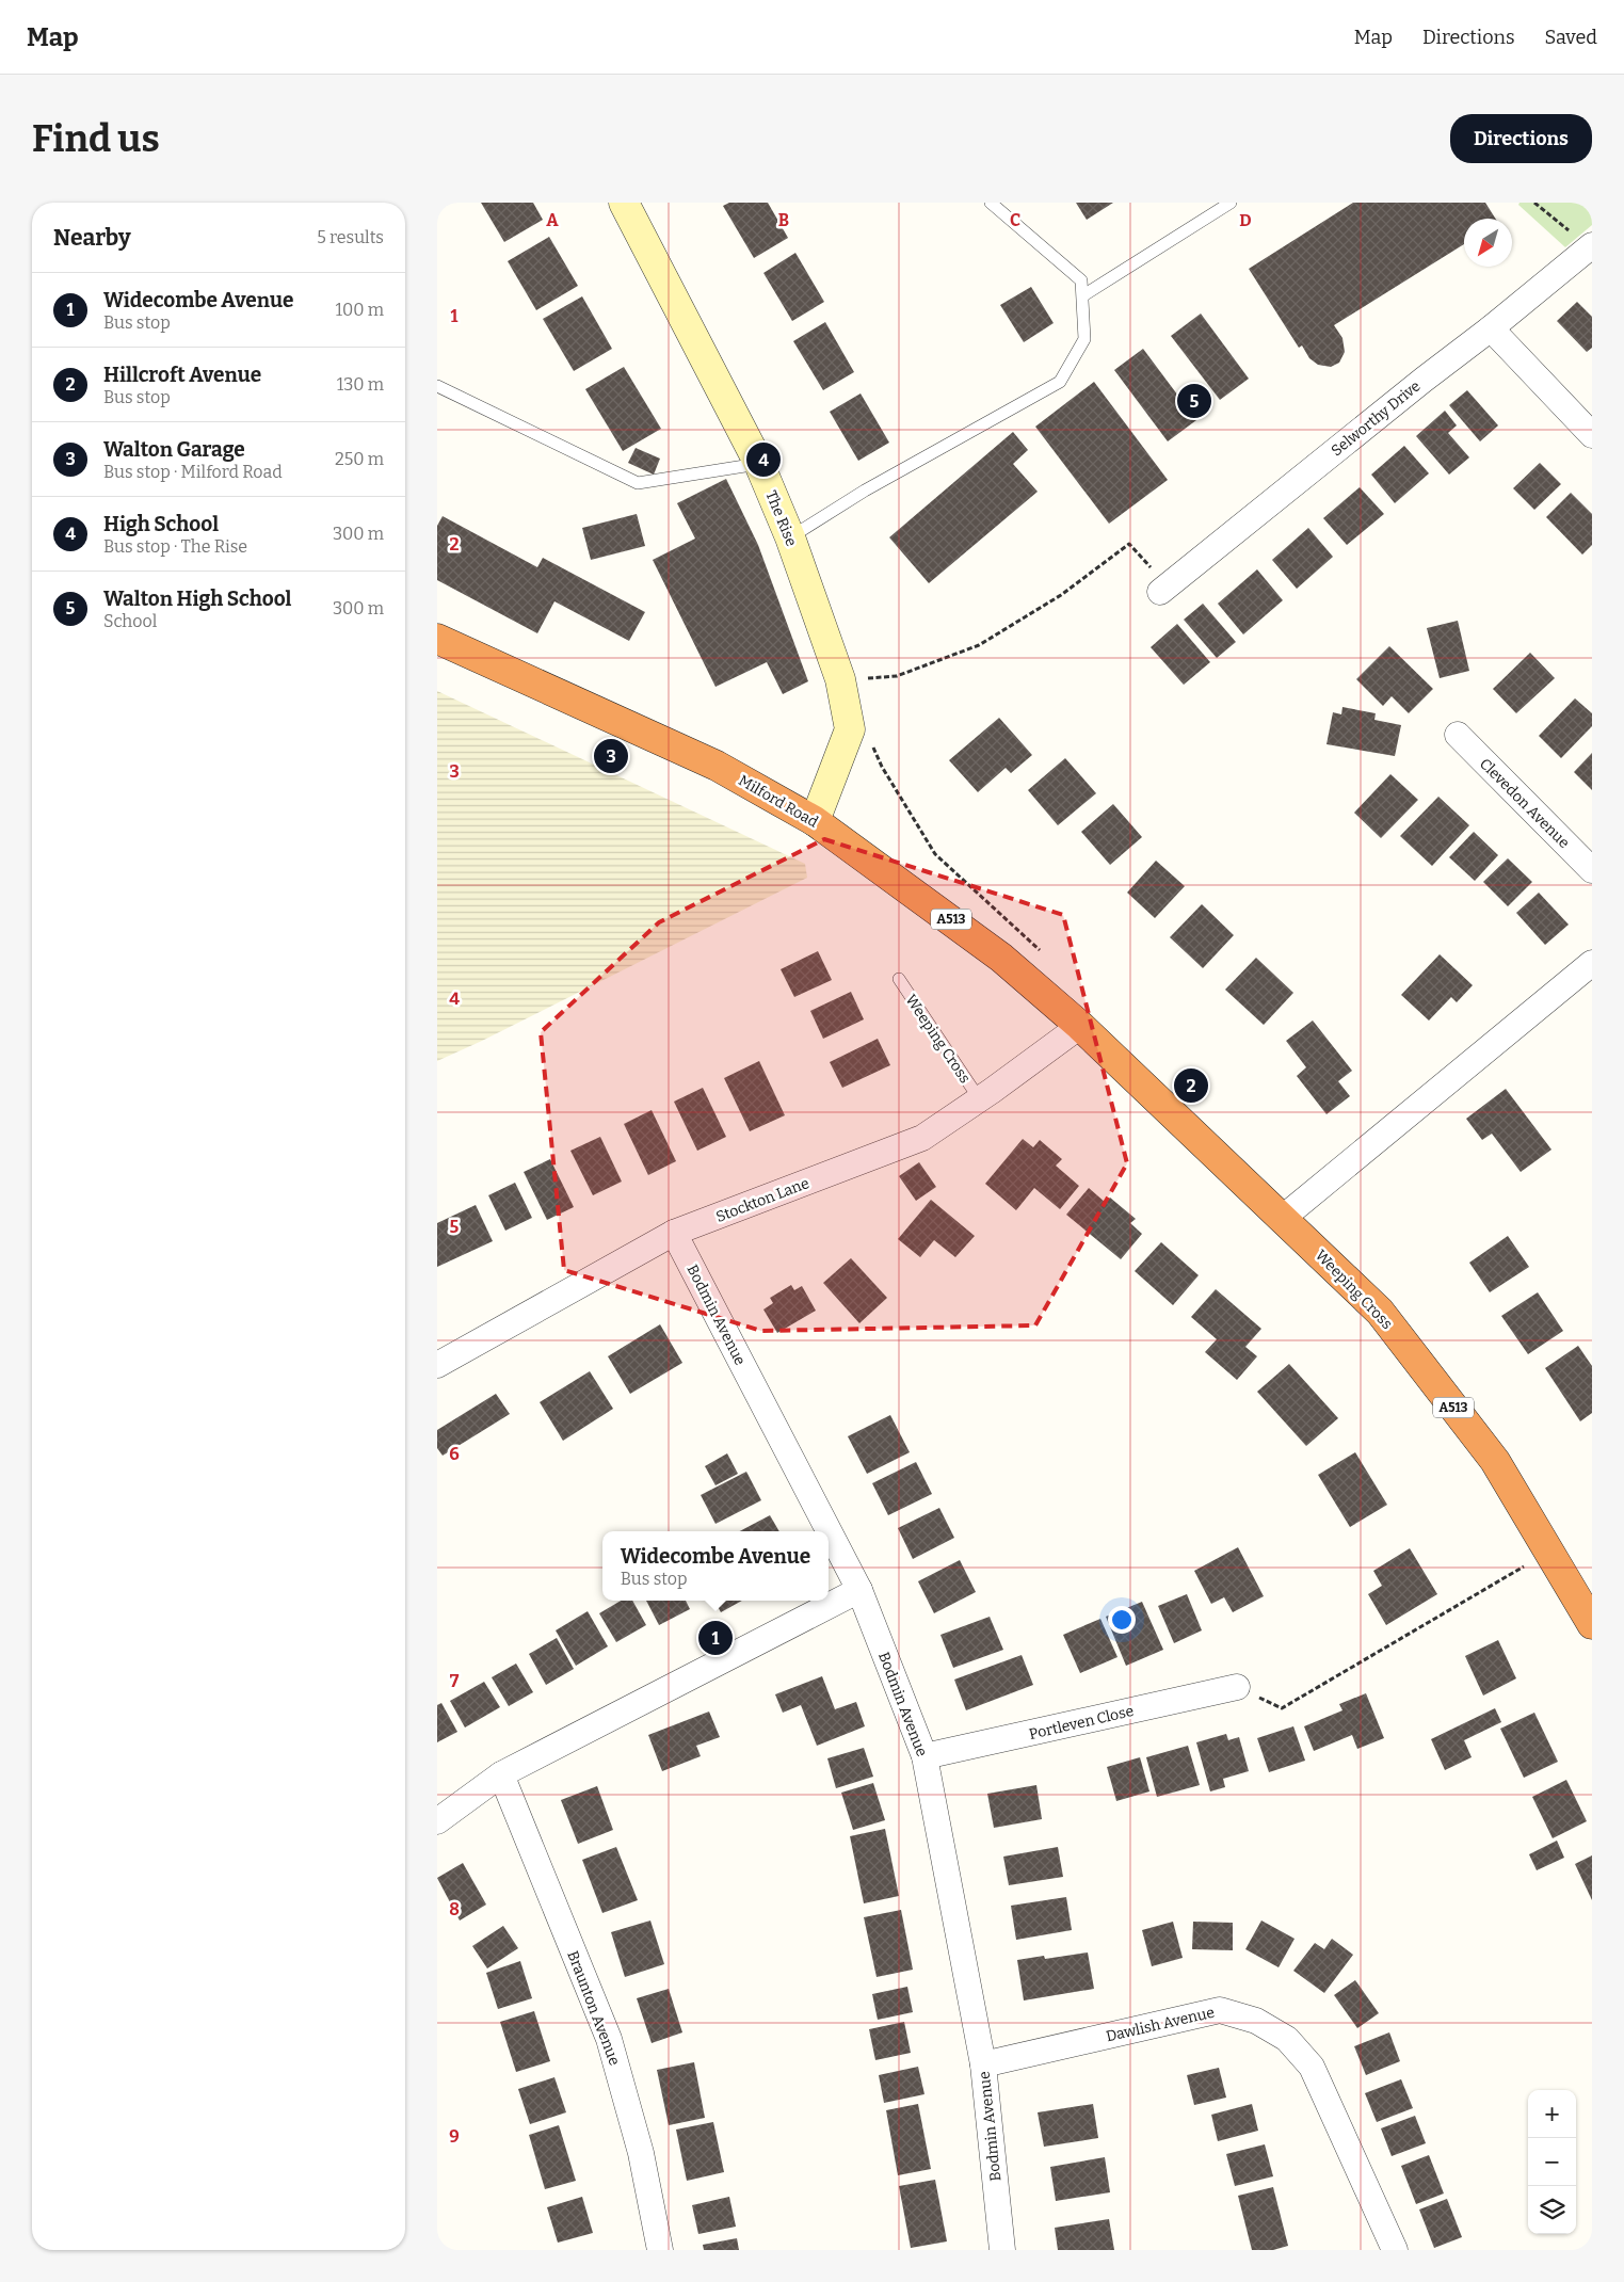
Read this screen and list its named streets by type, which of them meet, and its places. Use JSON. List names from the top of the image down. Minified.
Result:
{"streets":{"highway":["Milford Road","A513","Weeping Cross"],"street":["Selworthy Drive","The Rise","Clevedon Avenue","Stockton Lane","Bodmin Avenue","Portleven Close","Braunton Avenue","Dawlish Avenue"]},"crossings":[["The Rise","Milford Road"],["Milford Road","Weeping Cross"],["Milford Road","Stockton Lane"],["Weeping Cross","Stockton Lane"],["Stockton Lane","Bodmin Avenue"],["Bodmin Avenue","Portleven Close"],["Bodmin Avenue","Dawlish Avenue"]],"north":"bottom left","page":{"header":"Map","nav":["Map","Directions","Saved"],"buttons":"Directions","title":"Find us","heading":["Nearby","5 results"],"list":[{"mark":"1","name":"Widecombe Avenue","note":"Bus stop","value":"100 m"},{"mark":"2","name":"Hillcroft Avenue","note":"Bus stop","value":"130 m"},{"mark":"3","name":"Walton Garage","note":"Bus stop · Milford Road","value":"250 m"},{"mark":"4","name":"High School","note":"Bus stop · The Rise","value":"300 m"},{"mark":"5","name":"Walton High School","note":"School","value":"300 m"}],"pins":["5","4","3","2","1"],"popup":["Widecombe Avenue","Bus stop"],"map_buttons":["+","−"]},"grid":{"columns":["A","B","C","D"],"rows":["1","2","3","4","5","6","7","8","9"]}}
